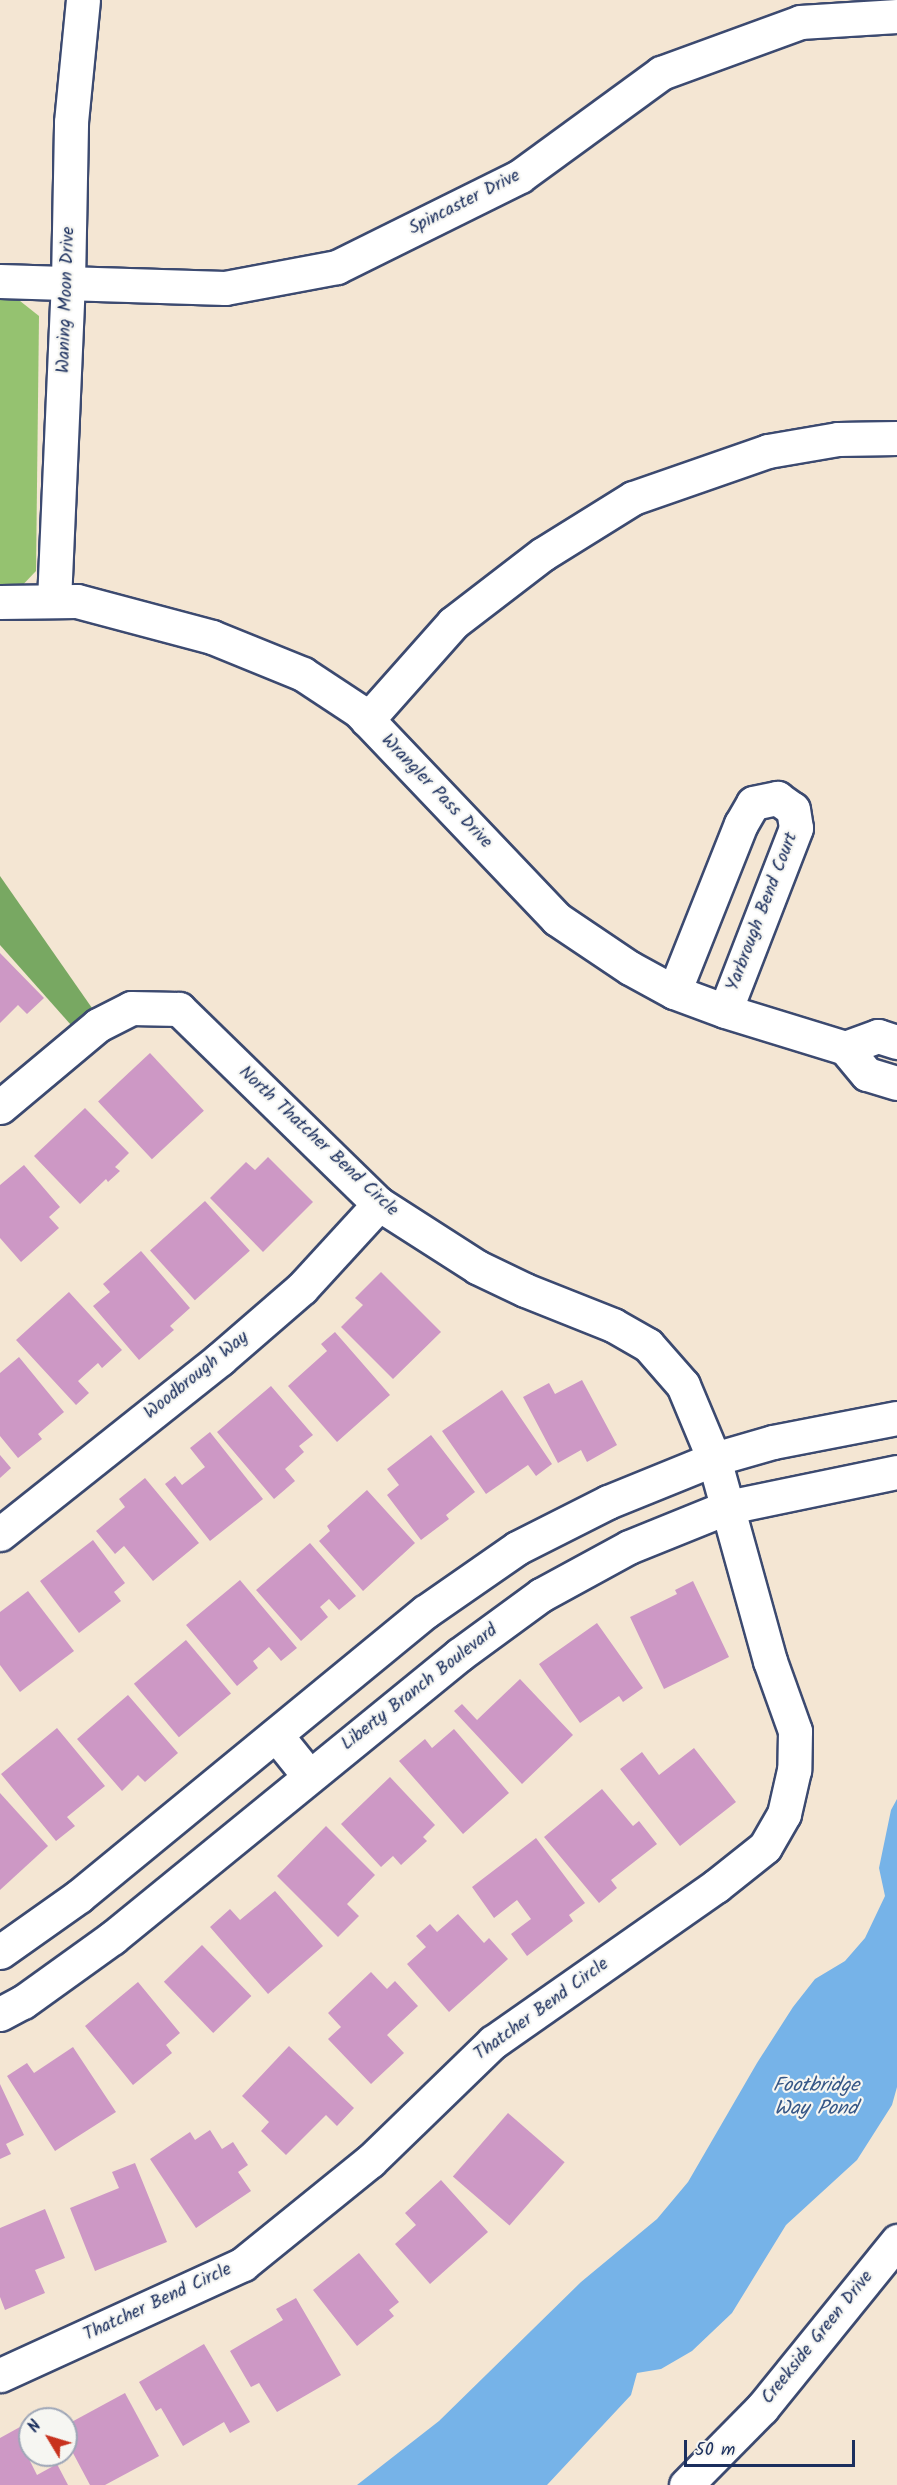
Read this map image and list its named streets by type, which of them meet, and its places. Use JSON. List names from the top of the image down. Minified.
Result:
{"streets":{"street":["Spincaster Drive","Waning Moon Drive","Wrangler Pass Drive","Yarbrough Bend Court","North Thatcher Bend Circle","Woodbrough Way","Liberty Branch Boulevard","Thatcher Bend Circle","Creekside Green Drive"]},"crossings":[["Spincaster Drive","Waning Moon Drive"],["Waning Moon Drive","Wrangler Pass Drive"],["Wrangler Pass Drive","Yarbrough Bend Court"],["North Thatcher Bend Circle","Woodbrough Way"],["North Thatcher Bend Circle","Liberty Branch Boulevard"],["North Thatcher Bend Circle","Thatcher Bend Circle"],["Liberty Branch Boulevard","Thatcher Bend Circle"]],"water":["Footbridge Way Pond"],"scale_bar":"50 m","north":"top left"}
